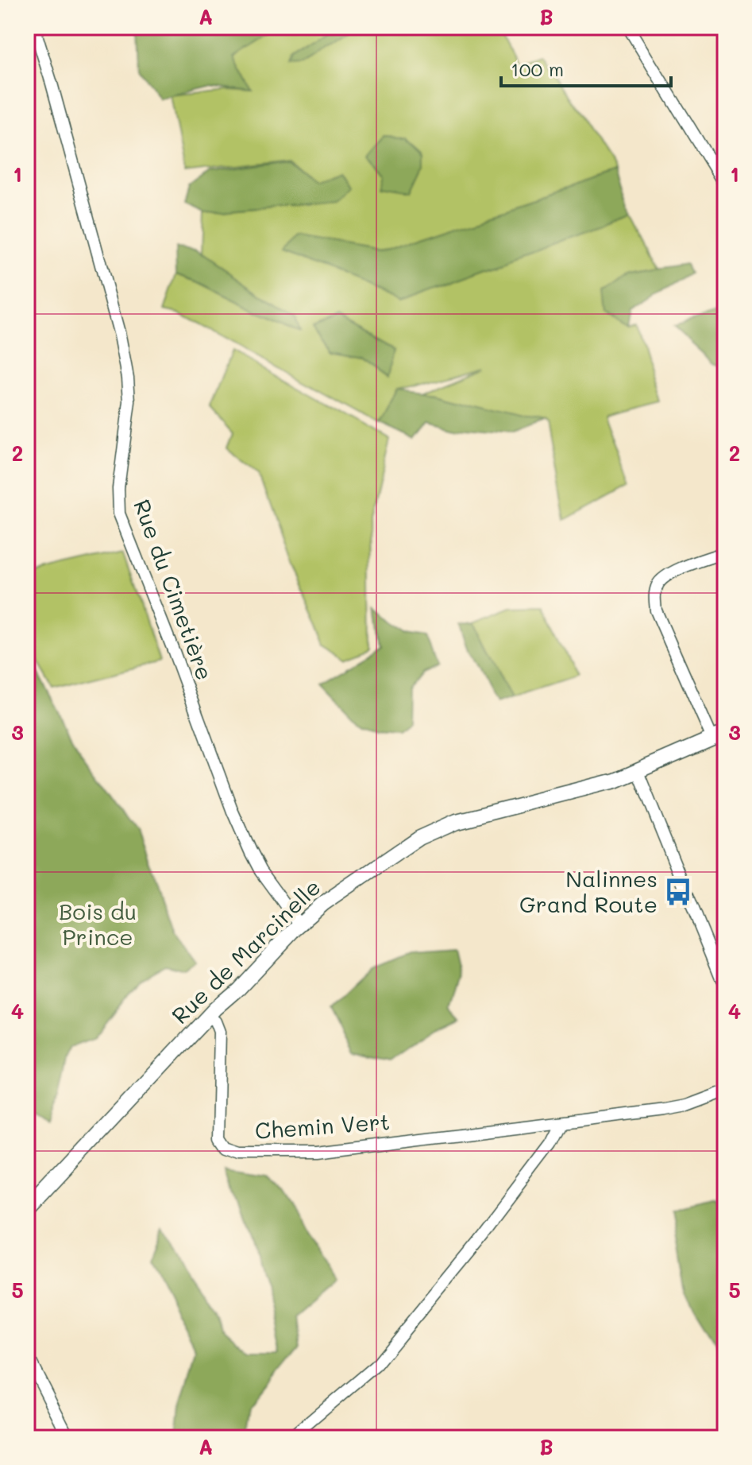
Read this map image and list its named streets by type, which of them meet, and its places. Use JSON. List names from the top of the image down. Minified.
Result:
{"streets":{"street":["Rue du Cimetière","Rue de Marcinelle","Chemin Vert"]},"crossings":[["Rue du Cimetière","Rue de Marcinelle"],["Rue de Marcinelle","Chemin Vert"]],"parks":["Bois du Prince"],"places":{"bus stop":["Nalinnes Grand Route"]},"scale_bar":"100 m","grid":{"columns":["A","B"],"rows":["1","2","3","4","5"]}}
